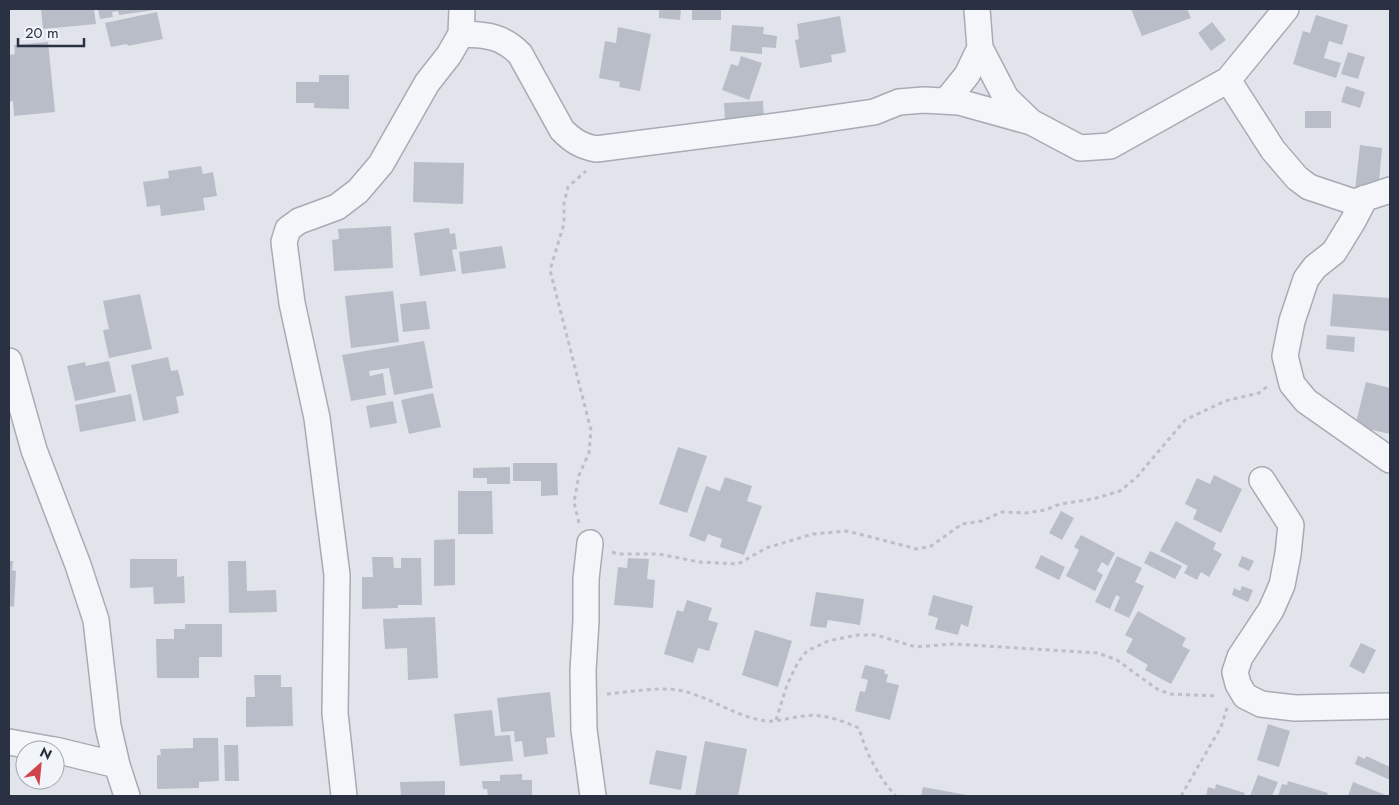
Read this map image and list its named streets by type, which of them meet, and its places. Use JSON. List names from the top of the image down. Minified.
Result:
{"scale_bar":"20 m","north":"top right"}
